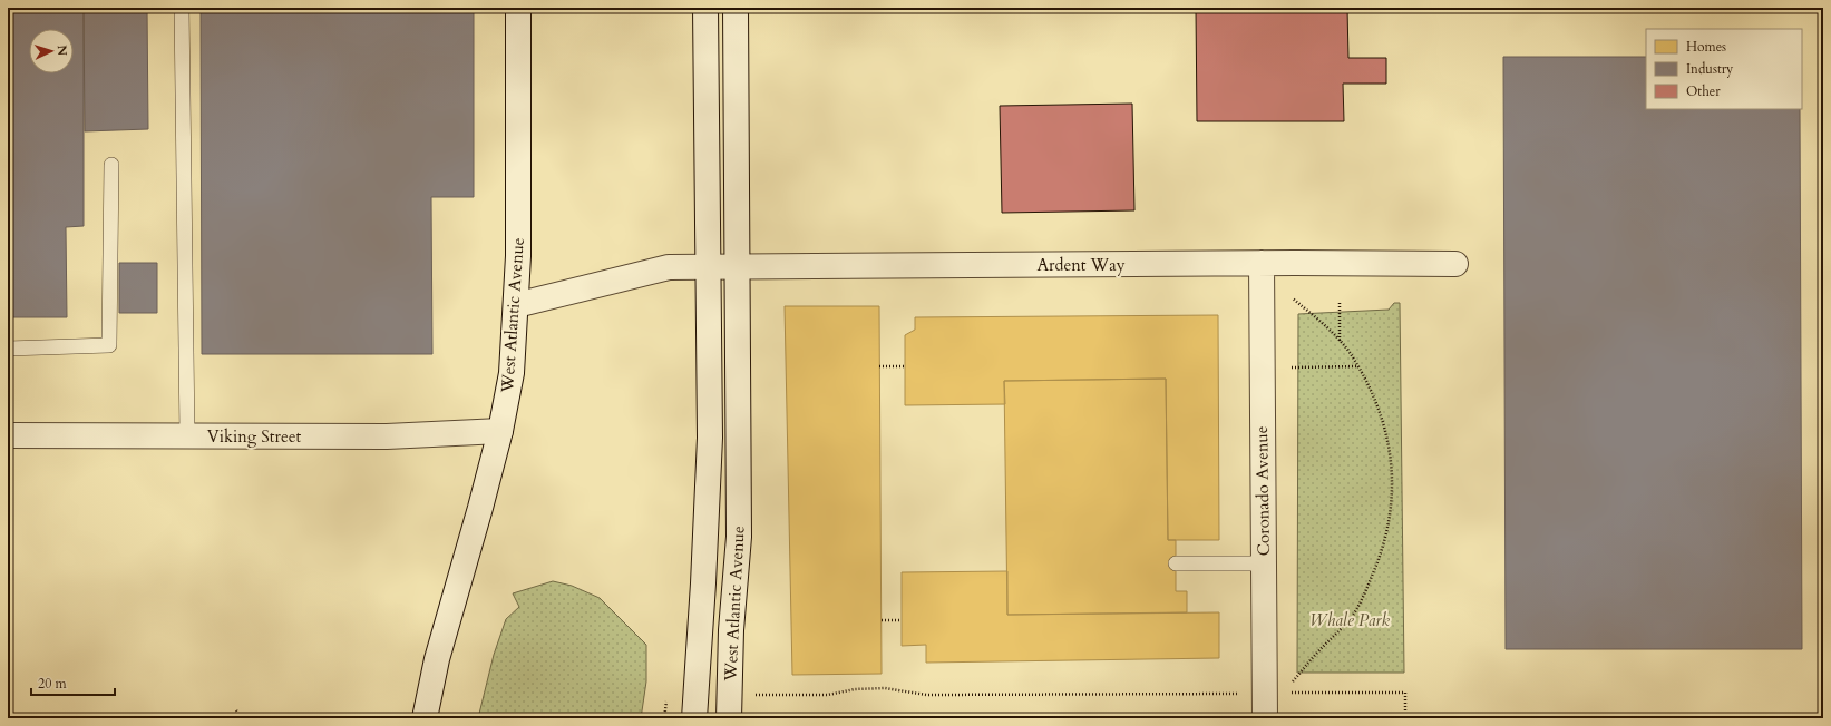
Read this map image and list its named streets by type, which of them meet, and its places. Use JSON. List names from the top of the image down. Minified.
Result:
{"streets":{"street":["Ardent Way","West Atlantic Avenue","Viking Street","Coronado Avenue"]},"crossings":[["Ardent Way","West Atlantic Avenue"],["Ardent Way","Coronado Avenue"],["West Atlantic Avenue","Viking Street"]],"parks":["Whale Park"],"legend":["Homes","Industry","Other"],"scale_bar":"20 m","north":"right"}
